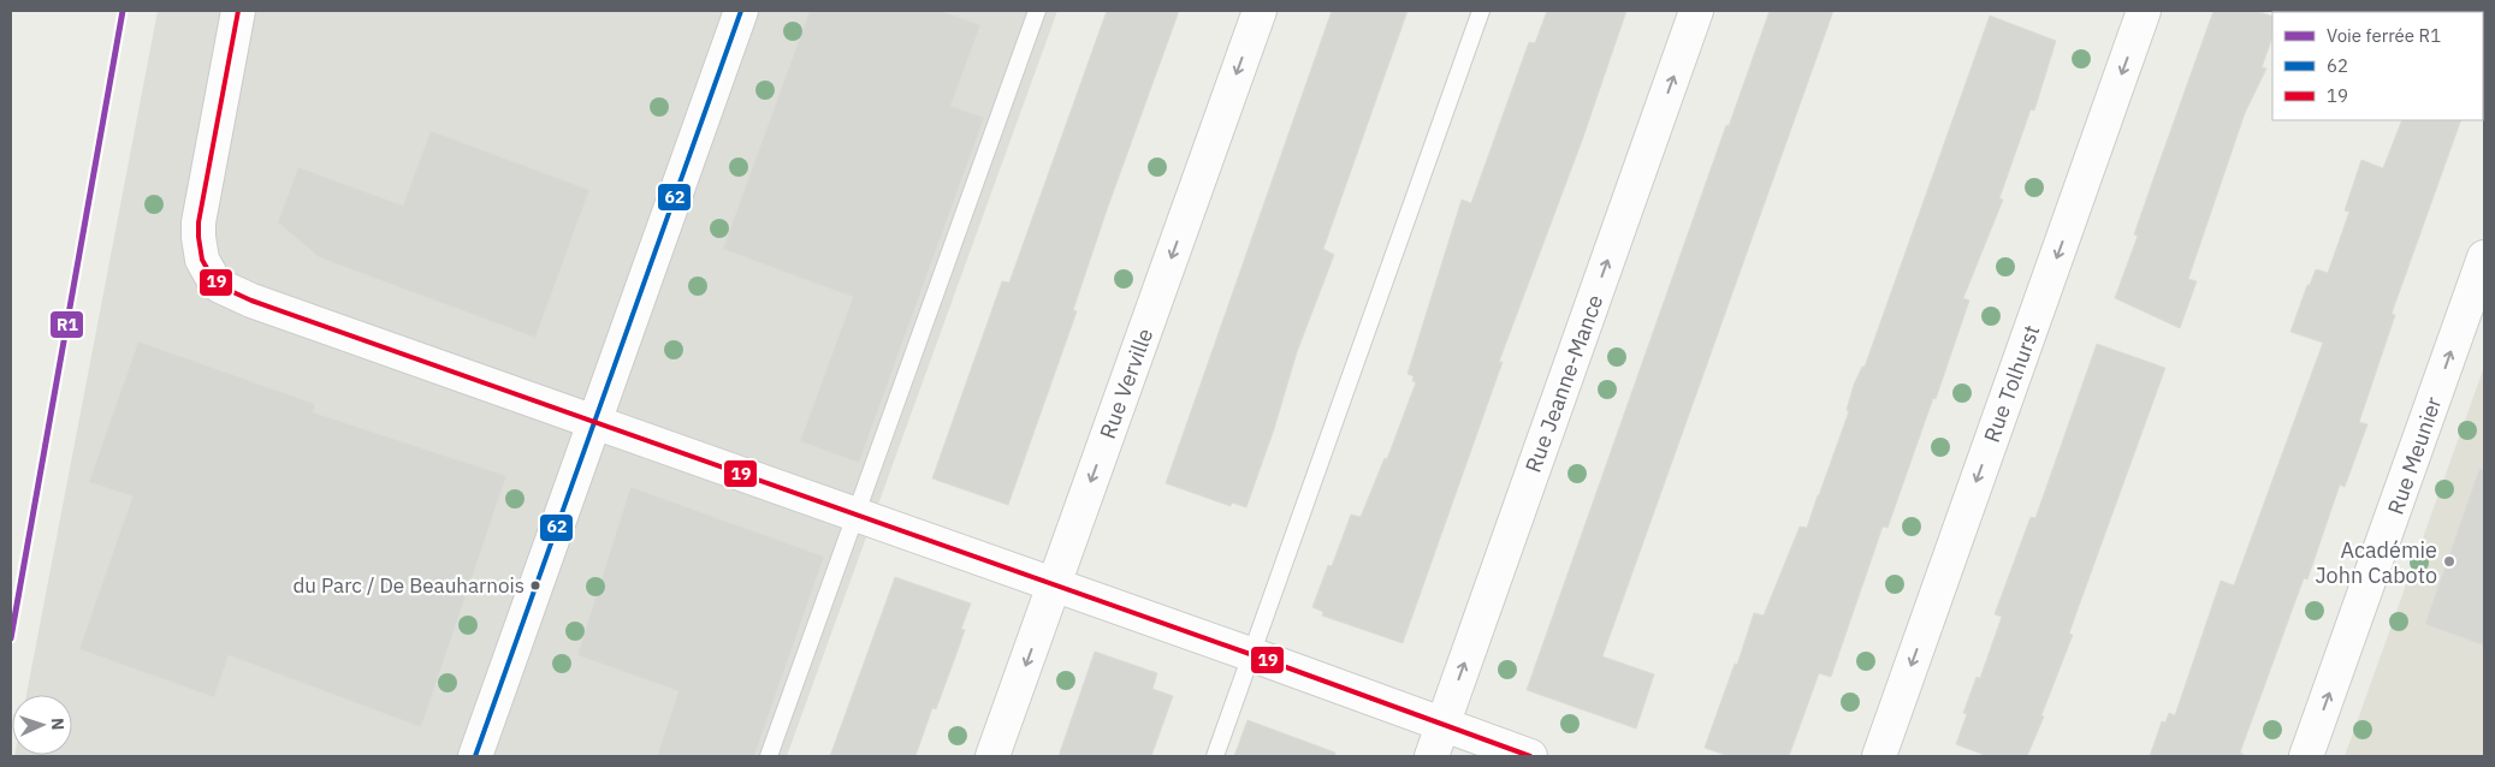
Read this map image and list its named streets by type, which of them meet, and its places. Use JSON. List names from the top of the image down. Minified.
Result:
{"streets":{"street":["Rue Verville","Rue Jeanne-Mance","Rue Tolhurst","Rue Meunier"]},"one_way":["Rue Verville","Rue Jeanne-Mance","Rue Tolhurst","Rue Meunier"],"places":["Académie John Caboto","du Parc / De Beauharnois"],"lines":["rail line R1","transit line 62","transit line 19"],"legend":["Voie ferrée R1","62","19"],"north":"right"}
